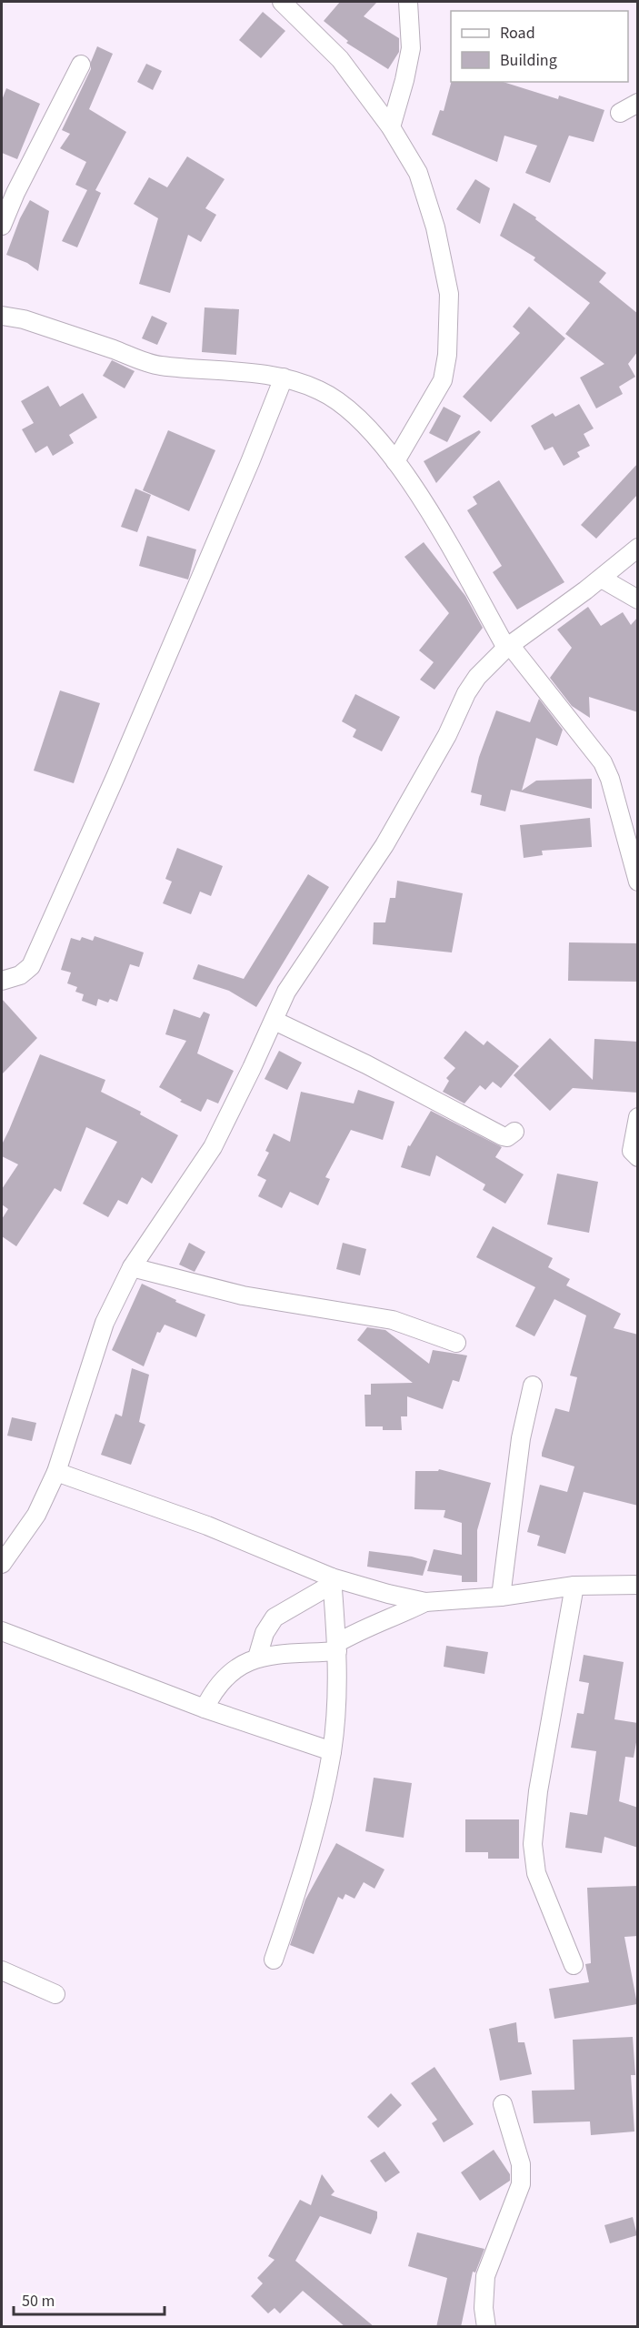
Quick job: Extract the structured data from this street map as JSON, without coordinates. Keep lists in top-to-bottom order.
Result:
{
  "legend": ["Road", "Building"],
  "scale_bar": "50 m"
}
